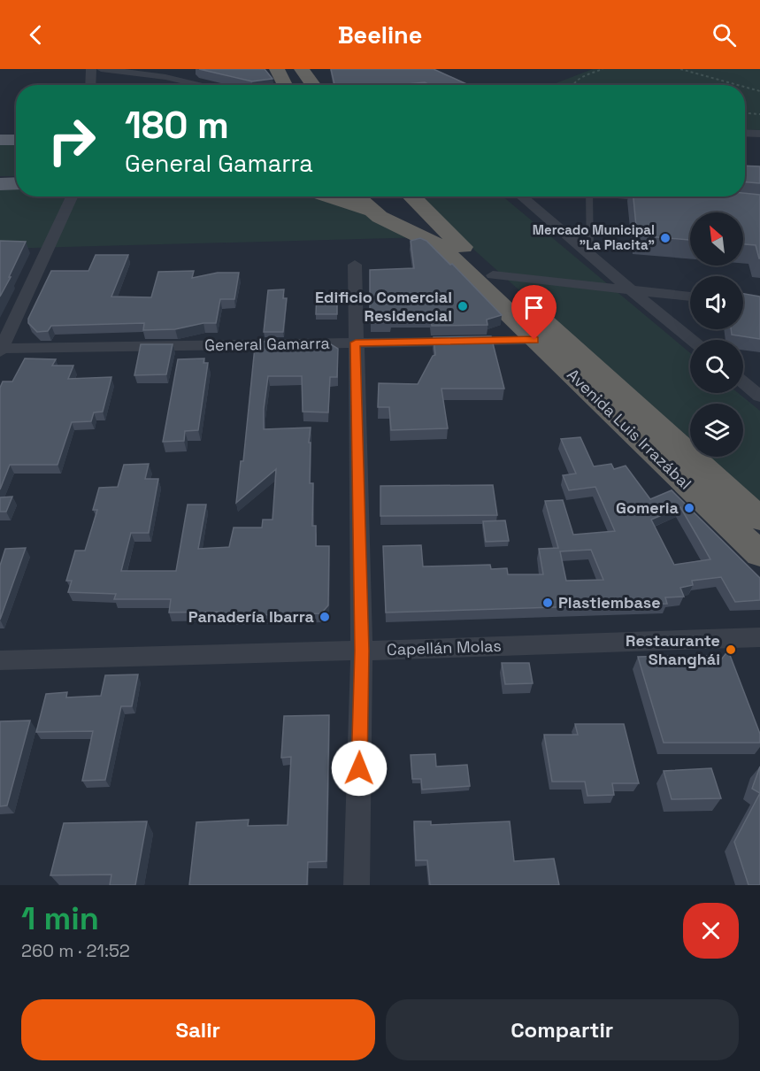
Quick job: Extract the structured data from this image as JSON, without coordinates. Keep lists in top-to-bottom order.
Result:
{
  "streets": {
    "highway": ["Avenida Luis Irrazábal"],
    "street": ["General Gamarra", "Capellán Molas"]
  },
  "crossings": [
    ["General Gamarra", "Avenida Luis Irrazábal"]
  ],
  "places": [
    "Mercado Municipal \"La Placita\"",
    "Edificio Comercial Residencial",
    "Gomeria",
    "Plastiembase",
    "Panadería Ibarra",
    "Restaurante Shanghái"
  ],
  "north": "top left",
  "page": {
    "header": "Beeline",
    "turn": ["180 m", "General Gamarra"],
    "heading": ["1 min", "260 m · 21:52"],
    "buttons": ["Salir", "Compartir"]
  }
}
